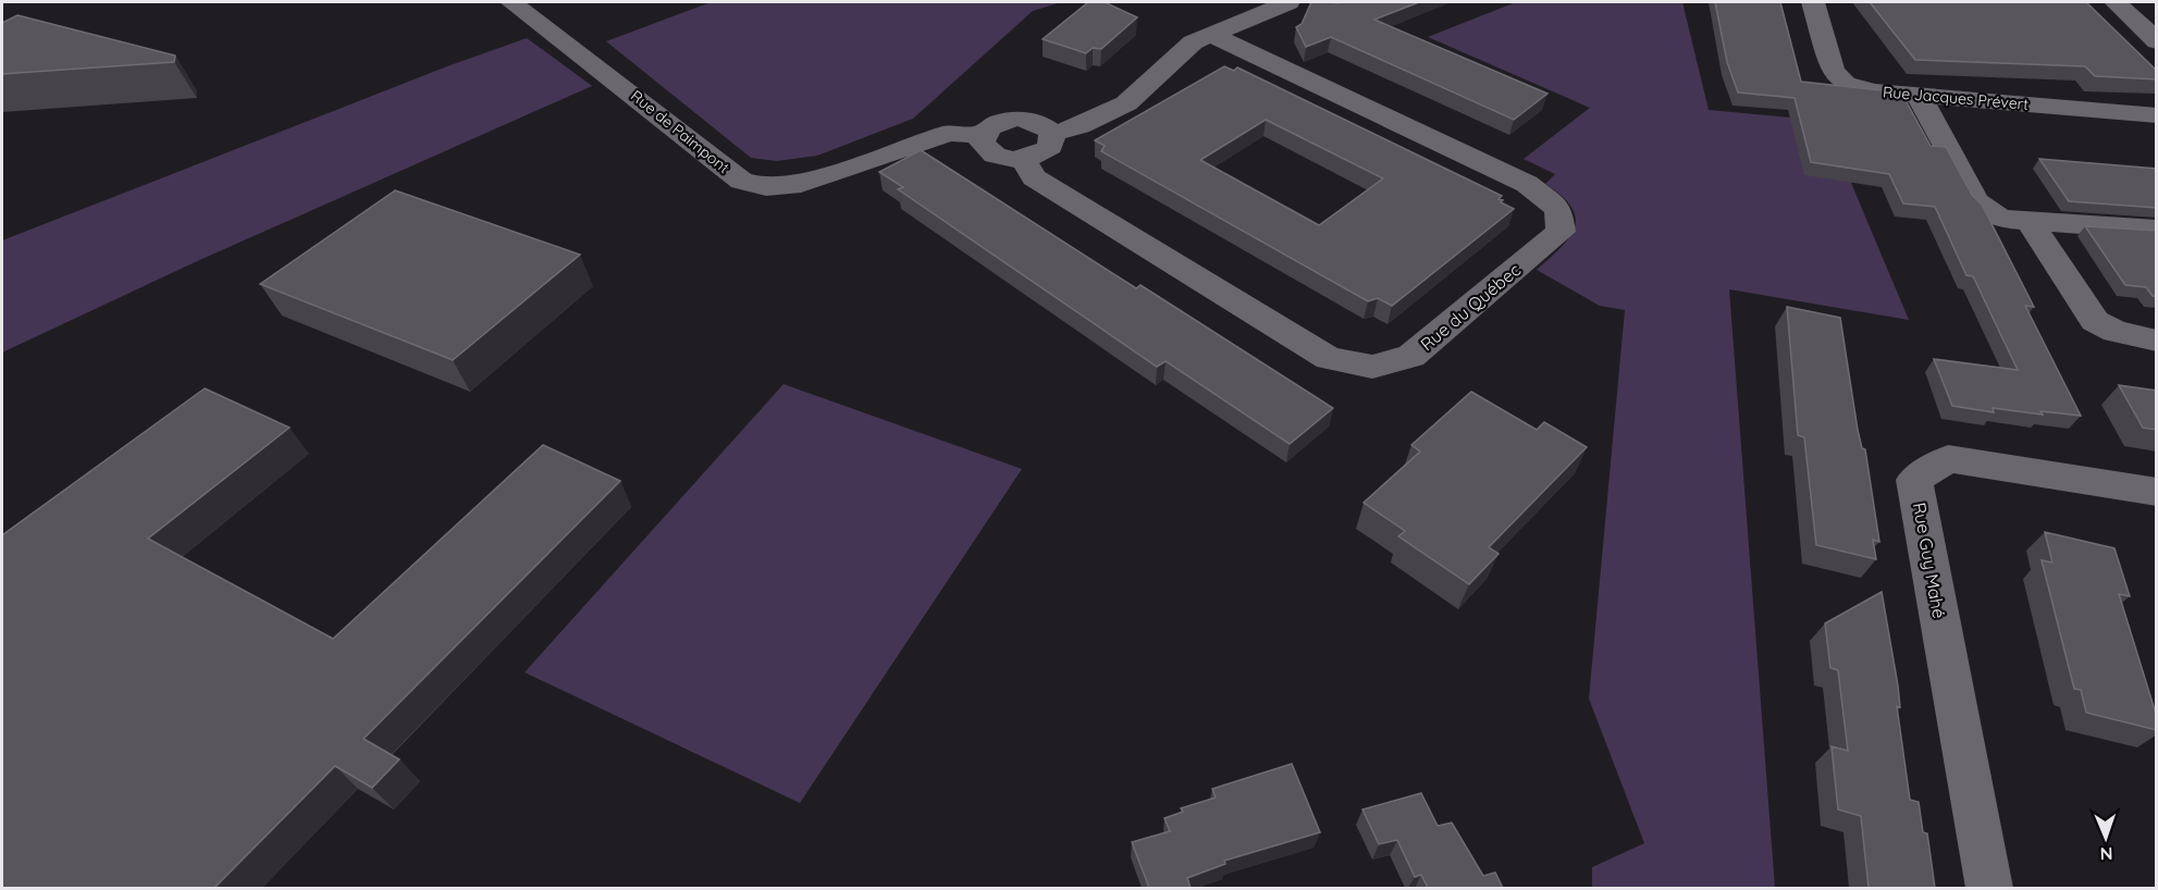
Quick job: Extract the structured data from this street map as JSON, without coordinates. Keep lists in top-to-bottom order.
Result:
{
  "streets": {
    "street": [
      "Rue Jacques Prévert",
      "Rue de Paimpont",
      "Rue du Québec",
      "Rue Guy Mahé"
    ]
  },
  "north": "bottom"
}
